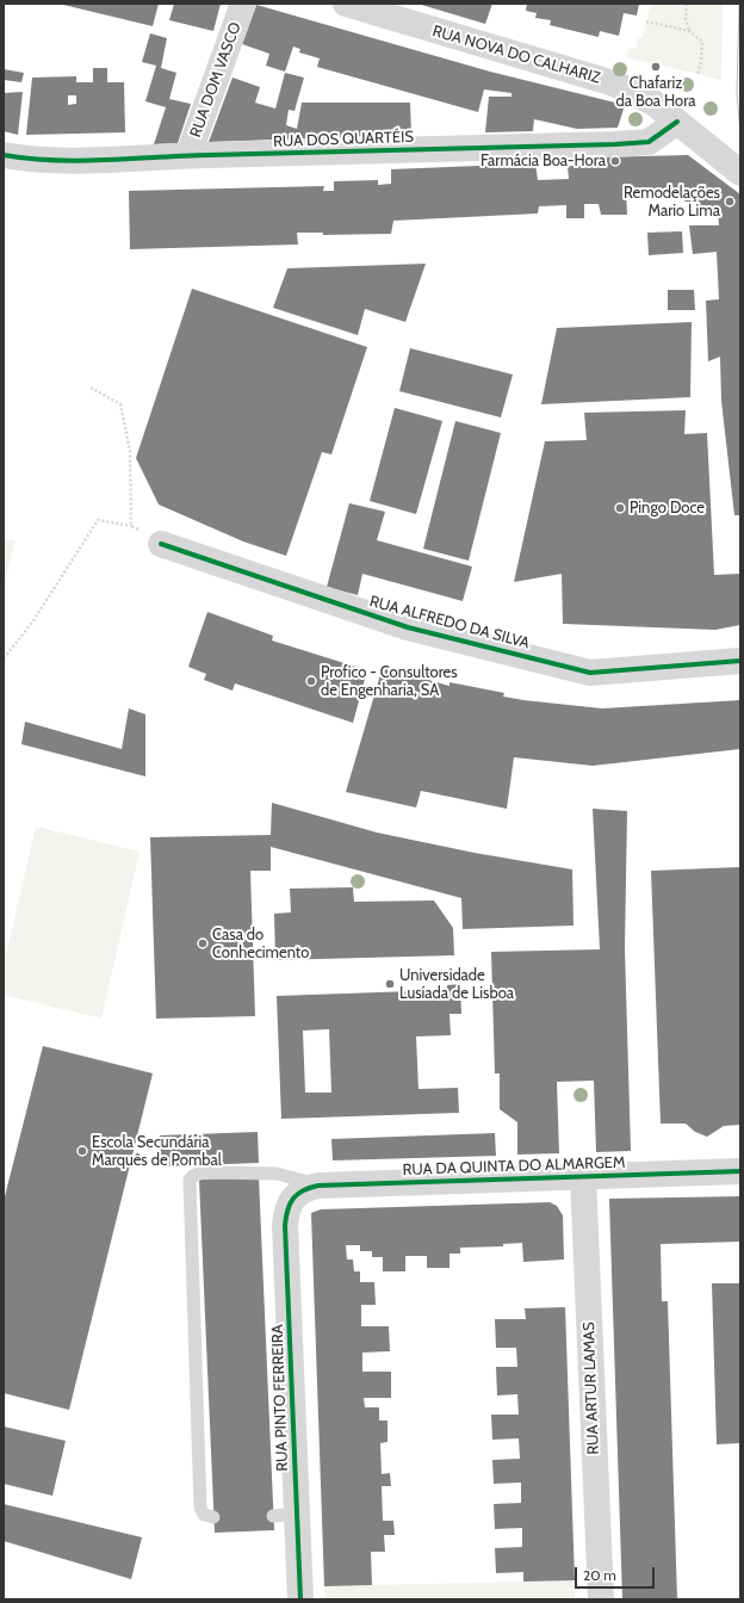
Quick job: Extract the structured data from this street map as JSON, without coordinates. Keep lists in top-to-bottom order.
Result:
{
  "streets": {
    "street": [
      "RUA NOVA DO CALHARIZ",
      "RUA DOM VASCO",
      "RUA DOS QUARTÉIS",
      "RUA ALFREDO DA SILVA",
      "RUA DA QUINTA DO ALMARGEM",
      "RUA ARTUR LAMAS",
      "RUA PINTO FERREIRA"
    ]
  },
  "crossings": [
    ["RUA NOVA DO CALHARIZ", "RUA DOS QUARTÉIS"],
    ["RUA DOM VASCO", "RUA DOS QUARTÉIS"],
    ["RUA DA QUINTA DO ALMARGEM", "RUA ARTUR LAMAS"],
    ["RUA DA QUINTA DO ALMARGEM", "RUA PINTO FERREIRA"]
  ],
  "places": [
    "Chafariz da Boa Hora",
    "Farmácia Boa-Hora",
    "Remodelações Mario Lima",
    "Pingo Doce",
    "Profico - Consultores de Engenharia, SA",
    "Casa do Conhecimento",
    "Universidade Lusíada de Lisboa",
    "Escola Secundária Marquês de Pombal"
  ],
  "scale_bar": "20 m"
}
